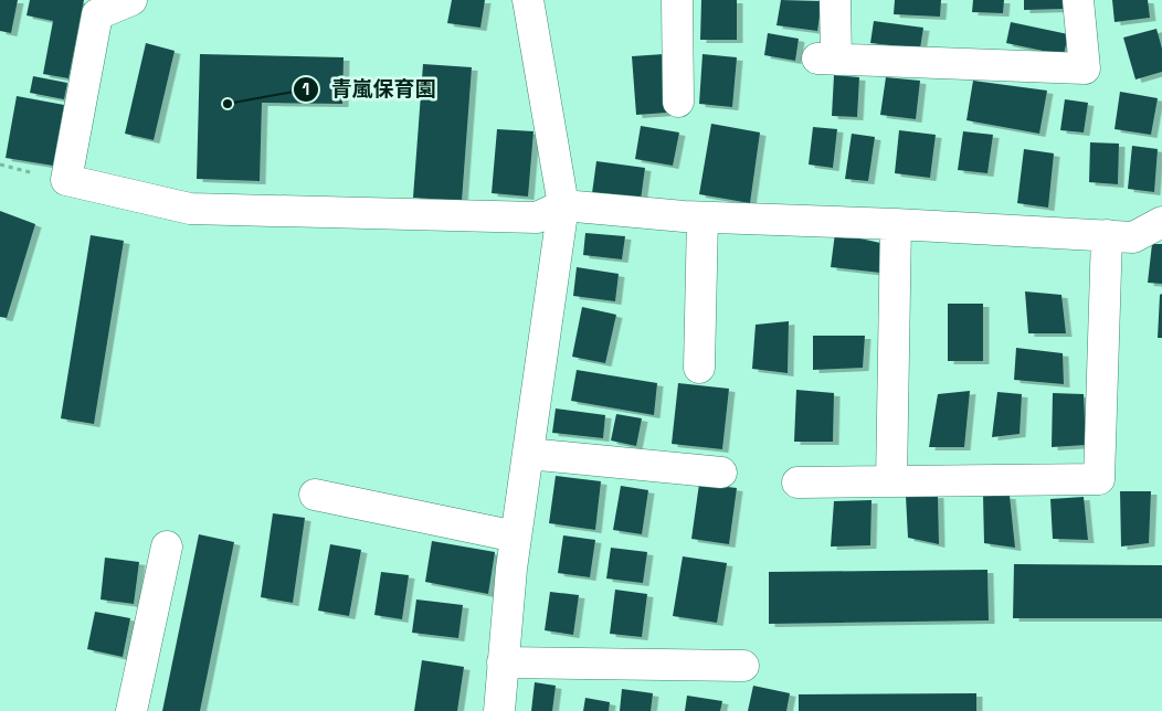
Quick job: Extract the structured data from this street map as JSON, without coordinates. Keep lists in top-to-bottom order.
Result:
{
  "places": ["青嵐保育園"]
}
